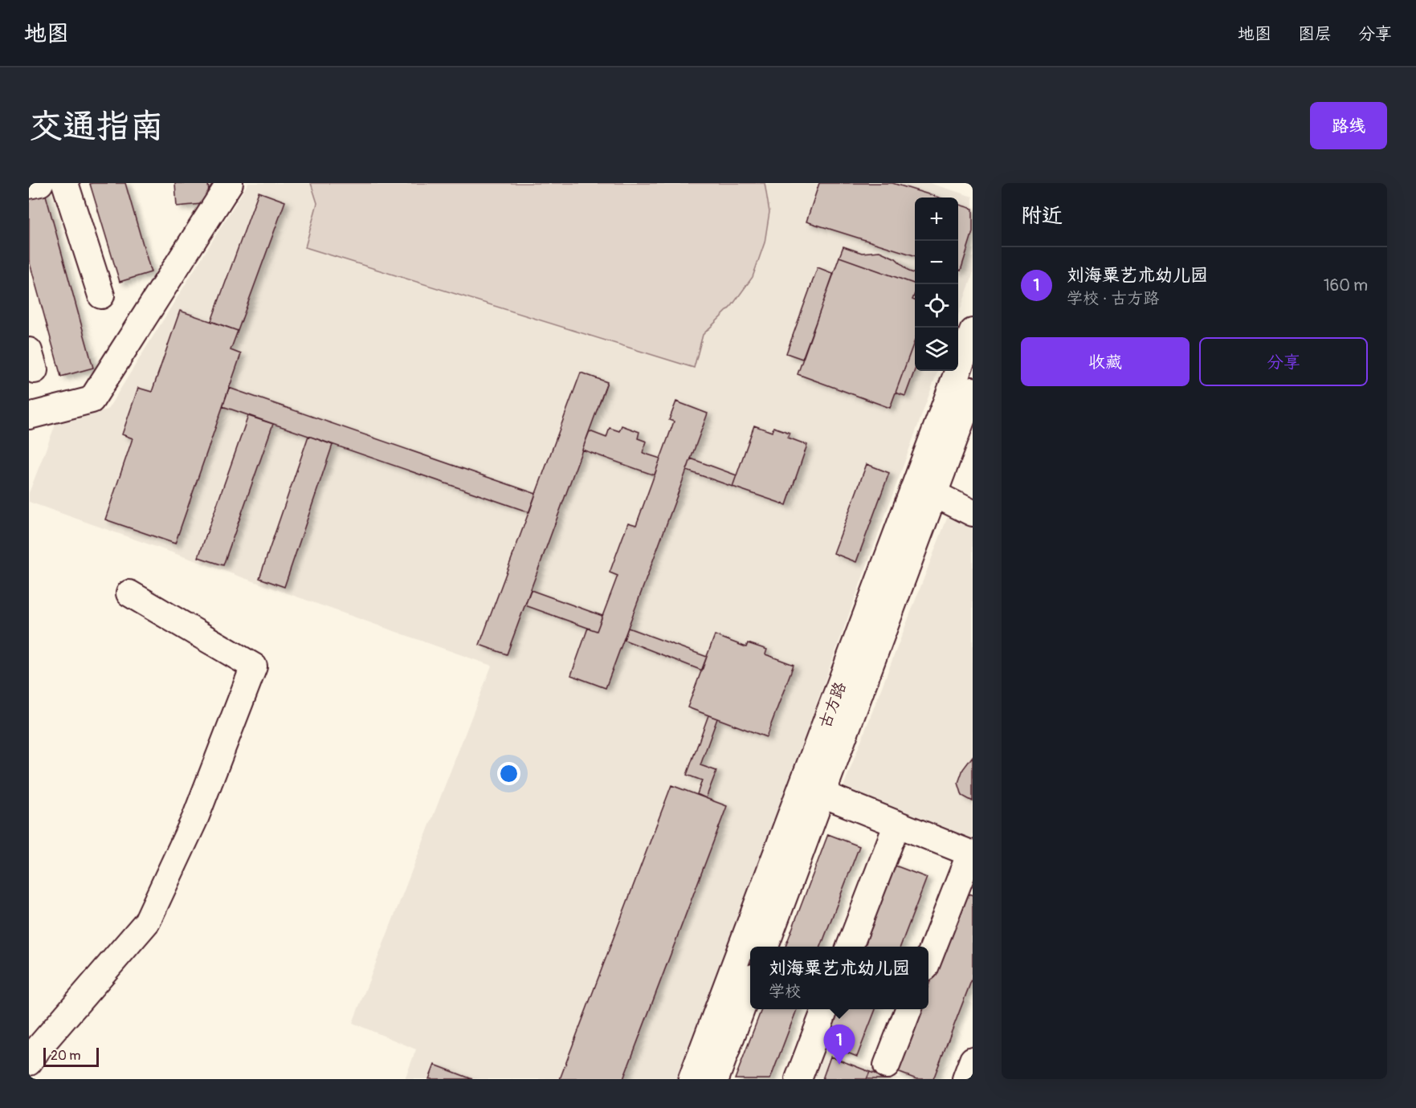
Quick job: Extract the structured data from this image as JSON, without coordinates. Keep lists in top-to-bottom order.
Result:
{
  "streets": {
    "street": ["古方路"]
  },
  "scale_bar": "20 m",
  "page": {
    "header": "地图",
    "nav": ["地图", "图层", "分享"],
    "buttons": [
      "路线",
      ["收藏", "分享"]
    ],
    "title": "交通指南",
    "heading": "附近",
    "map_buttons": ["+", "−"],
    "list": [
      {
        "mark": "1",
        "name": "刘海粟艺术幼儿园",
        "note": "学校 · 古方路",
        "value": "160 m"
      }
    ],
    "popup": ["刘海粟艺术幼儿园", "学校"],
    "pins": "1",
    "scale": "20 m"
  }
}
